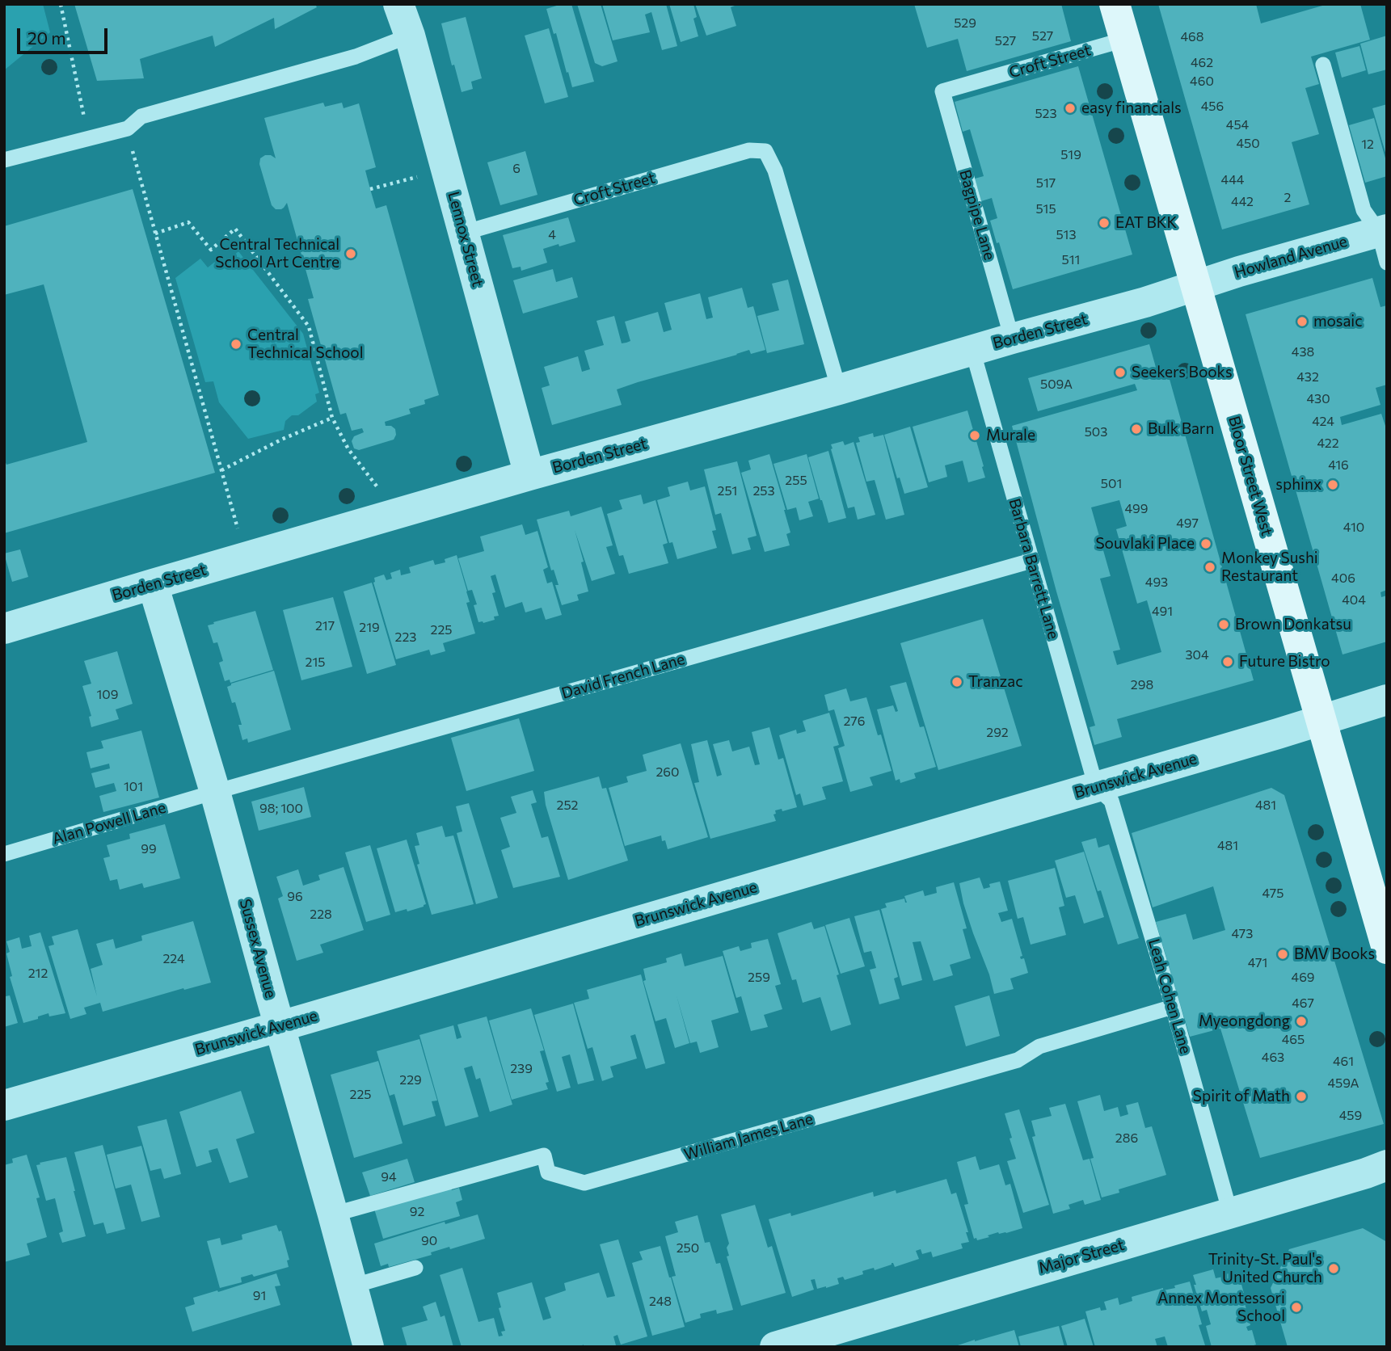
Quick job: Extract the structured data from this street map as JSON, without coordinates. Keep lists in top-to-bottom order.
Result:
{
  "streets": {
    "main road": ["Bloor Street West"],
    "street": [
      "Lennox Street",
      "Howland Avenue",
      "Borden Street",
      "Brunswick Avenue",
      "Sussex Avenue",
      "Major Street"
    ],
    "lane": [
      "Croft Street",
      "Bagpipe Lane",
      "Barbara Barrett Lane",
      "David French Lane",
      "Alan Powell Lane",
      "Leah Cohen Lane",
      "William James Lane"
    ]
  },
  "crossings": [
    ["Croft Street", "Bagpipe Lane"],
    ["Croft Street", "Lennox Street"],
    ["Croft Street", "Borden Street"],
    ["Croft Street", "Bloor Street West"],
    ["Bagpipe Lane", "Borden Street"],
    ["Lennox Street", "Borden Street"],
    ["Howland Avenue", "Borden Street"],
    ["Howland Avenue", "Bloor Street West"],
    ["Borden Street", "Bloor Street West"],
    ["Borden Street", "Barbara Barrett Lane"],
    ["Borden Street", "Sussex Avenue"],
    ["Bloor Street West", "Brunswick Avenue"],
    ["Barbara Barrett Lane", "David French Lane"],
    ["Barbara Barrett Lane", "Brunswick Avenue"],
    ["Barbara Barrett Lane", "Leah Cohen Lane"],
    ["David French Lane", "Alan Powell Lane"],
    ["David French Lane", "Sussex Avenue"],
    ["Brunswick Avenue", "Sussex Avenue"],
    ["Brunswick Avenue", "Leah Cohen Lane"],
    ["Alan Powell Lane", "Sussex Avenue"],
    ["Sussex Avenue", "William James Lane"],
    ["Leah Cohen Lane", "William James Lane"],
    ["Leah Cohen Lane", "Major Street"]
  ],
  "places": [
    "easy financials",
    "EAT BKK",
    "Central Technical School Art Centre",
    "mosaic",
    "Central Technical School",
    "Seekers Books",
    "Bulk Barn",
    "Murale",
    "sphinx",
    "Souvlaki Place",
    "Monkey Sushi Restaurant",
    "Brown Donkatsu",
    "Future Bistro",
    "Tranzac",
    "BMV Books",
    "Myeongdong",
    "Spirit of Math",
    "Trinity-St. Paul's United Church",
    "Annex Montessori School"
  ],
  "house_numbers": [
    "529",
    "527",
    "468",
    "527",
    "462",
    "460",
    "456",
    "523",
    "454",
    "450",
    "12",
    "519",
    "6",
    "444",
    "517",
    "2",
    "442",
    "515",
    "4",
    "513",
    "511",
    "438",
    "432",
    "509A",
    "430",
    "424",
    "503",
    "422",
    "416",
    "255",
    "501",
    "251",
    "253",
    "499",
    "497",
    "410",
    "406",
    "493",
    "404",
    "491",
    "217",
    "219",
    "225",
    "223",
    "304",
    "215",
    "298",
    "109",
    "276",
    "292",
    "260",
    "101",
    "252",
    "481",
    "98; 100",
    "481",
    "99",
    "475",
    "96",
    "228",
    "473",
    "224",
    "471",
    "212",
    "259",
    "469",
    "467",
    "465",
    "463",
    "461",
    "239",
    "229",
    "459A",
    "225",
    "459",
    "286",
    "94",
    "92",
    "90",
    "250",
    "91",
    "248"
  ],
  "scale_bar": "20 m"
}
